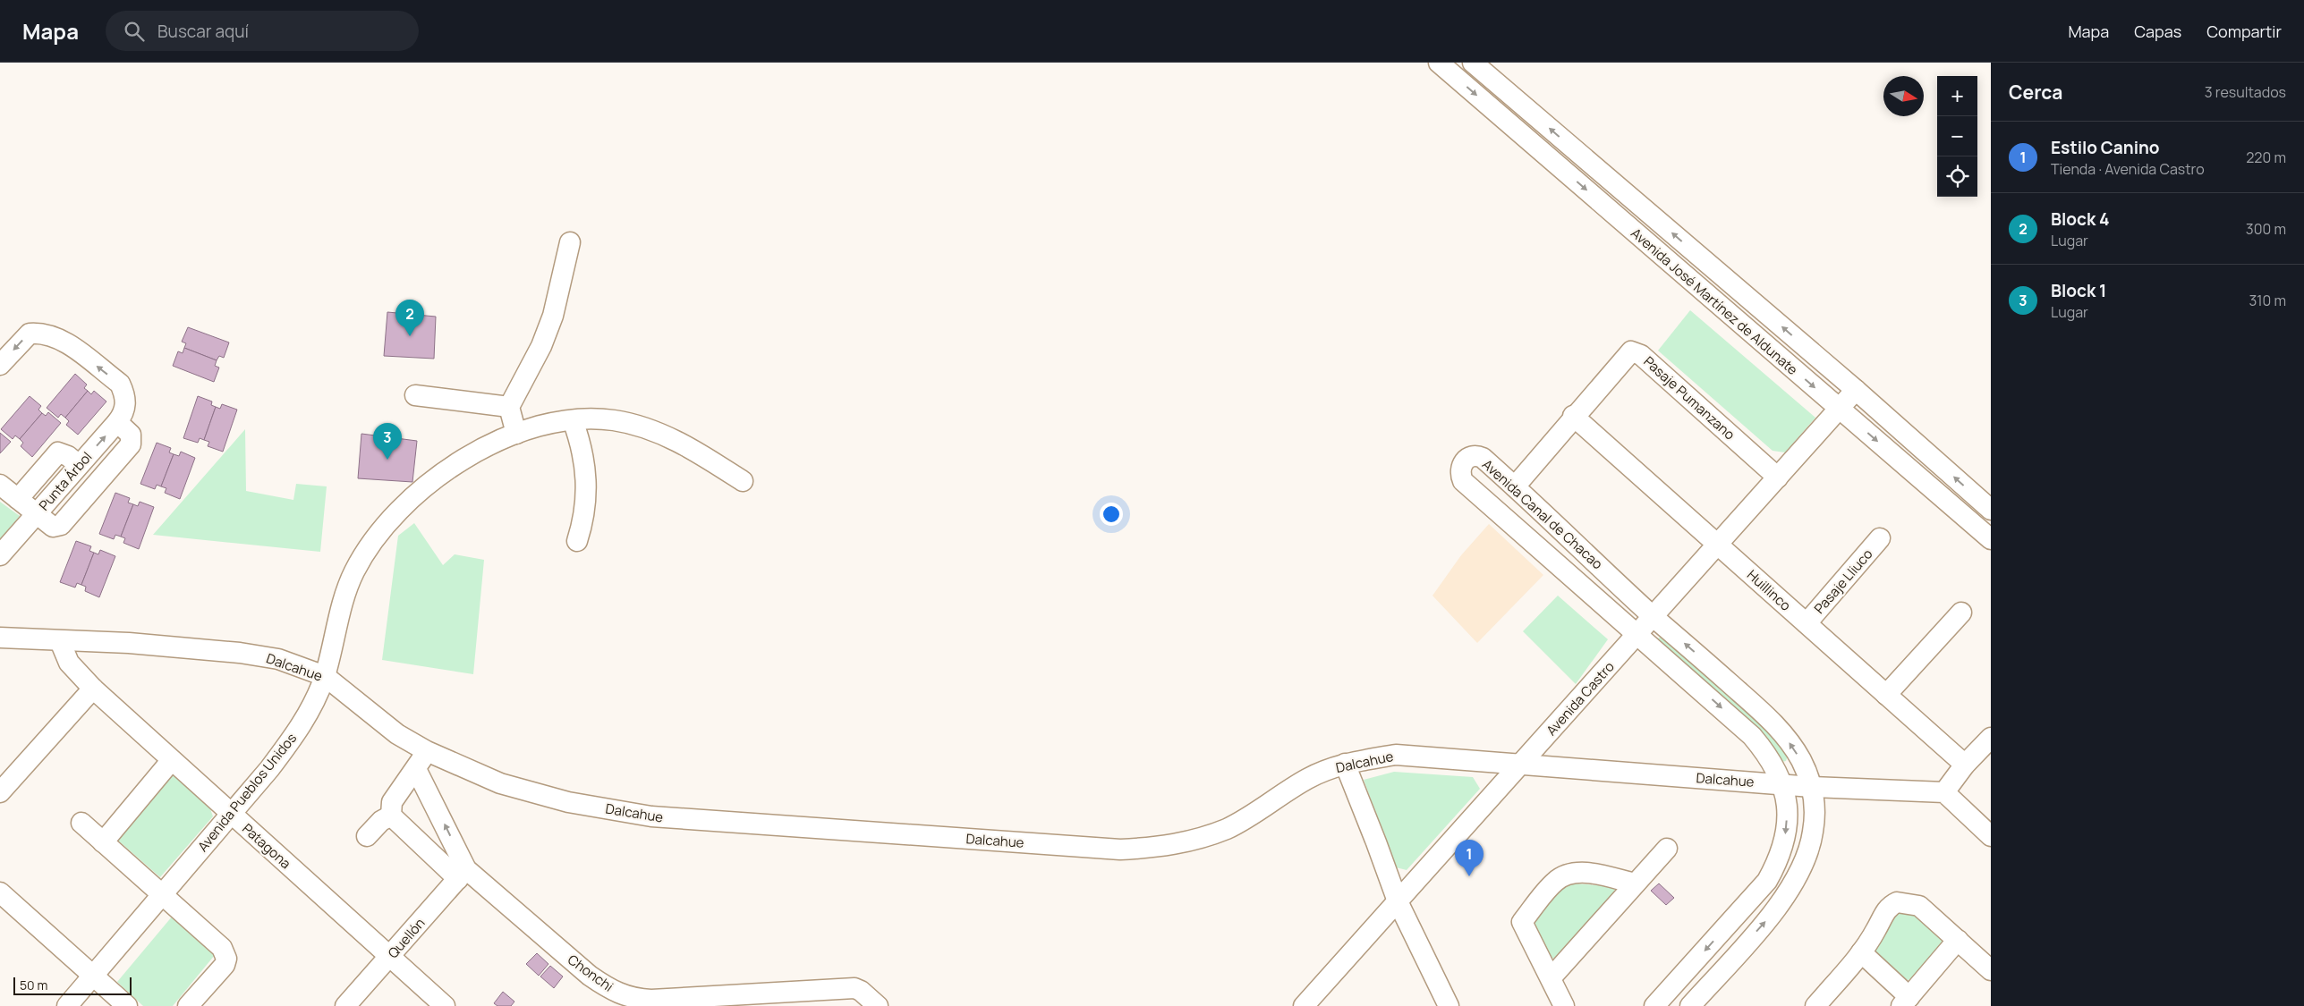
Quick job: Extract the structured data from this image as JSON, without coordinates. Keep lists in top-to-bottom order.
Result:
{
  "streets": {
    "street": [
      "Avenida José Martínez de Aldunate",
      "Pasaje Pumanzano",
      "Punta Árbol",
      "Avenida Canal de Chacao",
      "Pasaje Lliuco",
      "Huillinco",
      "Dalcahue",
      "Avenida Castro",
      "Avenida Pueblos Unidos",
      "Patagona",
      "Quellón",
      "Chonchi"
    ]
  },
  "crossings": [
    ["Avenida José Martínez de Aldunate", "Avenida Castro"],
    ["Pasaje Pumanzano", "Avenida Canal de Chacao"],
    ["Pasaje Pumanzano", "Huillinco"],
    ["Pasaje Pumanzano", "Avenida Castro"],
    ["Avenida Canal de Chacao", "Dalcahue"],
    ["Avenida Canal de Chacao", "Avenida Castro"],
    ["Pasaje Lliuco", "Huillinco"],
    ["Huillinco", "Avenida Castro"],
    ["Dalcahue", "Avenida Castro"],
    ["Dalcahue", "Avenida Pueblos Unidos"],
    ["Dalcahue", "Patagona"],
    ["Avenida Pueblos Unidos", "Patagona"],
    ["Patagona", "Quellón"],
    ["Quellón", "Chonchi"]
  ],
  "scale_bar": "50 m",
  "north": "right",
  "page": {
    "header": "Mapa",
    "search": "Buscar aquí",
    "nav": ["Mapa", "Capas", "Compartir"],
    "heading": ["Cerca", "3 resultados"],
    "map_buttons": ["+", "−"],
    "list": [
      {
        "mark": "1",
        "name": "Estilo Canino",
        "note": "Tienda · Avenida Castro",
        "value": "220 m"
      },
      {
        "mark": "2",
        "name": "Block 4",
        "note": "Lugar",
        "value": "300 m"
      },
      {
        "mark": "3",
        "name": "Block 1",
        "note": "Lugar",
        "value": "310 m"
      }
    ],
    "pins": ["2", "3", "1"],
    "scale": "50 m"
  }
}
